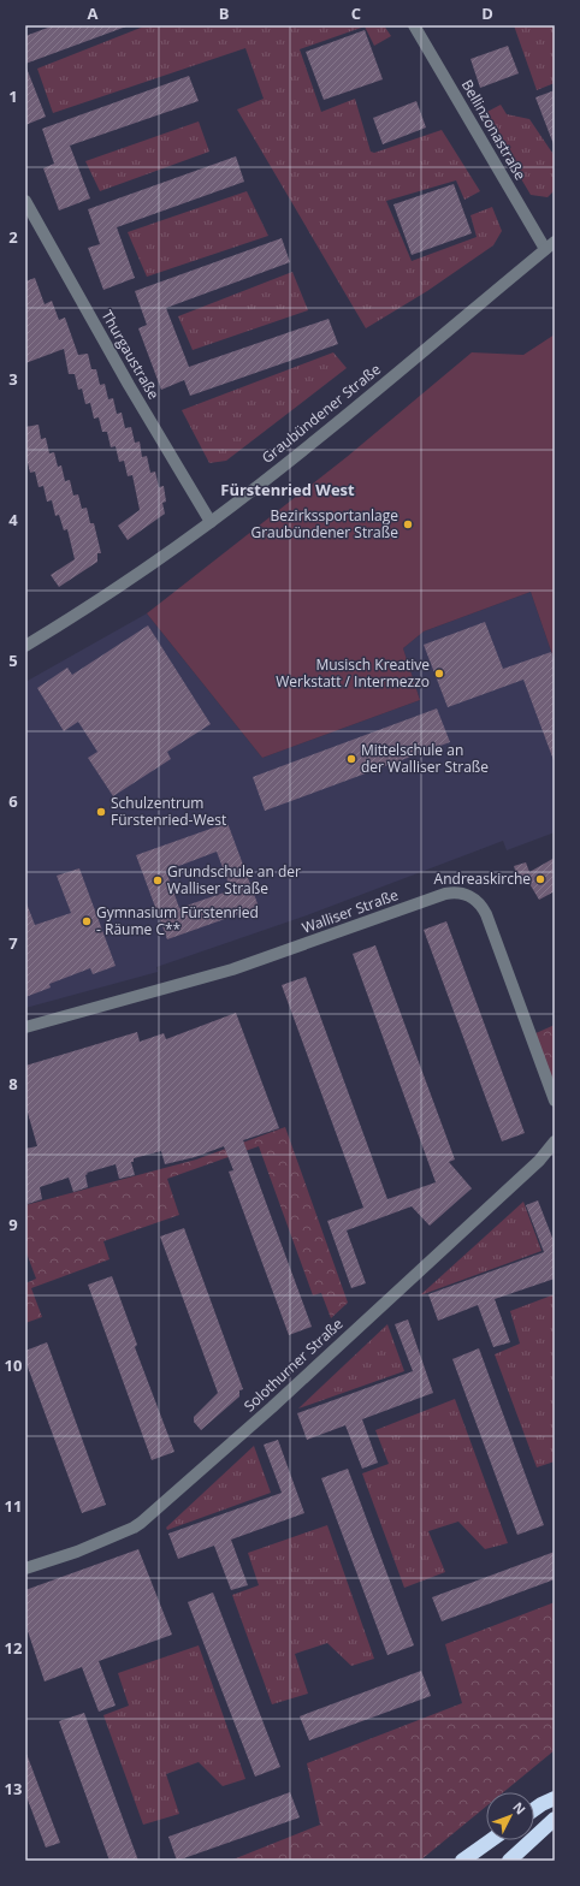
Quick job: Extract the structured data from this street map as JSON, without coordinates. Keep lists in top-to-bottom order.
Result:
{
  "streets": {
    "street": [
      "Bellinzonastraße",
      "Thurgaustraße",
      "Graubündener Straße",
      "Walliser Straße",
      "Solothurner Straße"
    ]
  },
  "crossings": [
    ["Bellinzonastraße", "Graubündener Straße"],
    ["Thurgaustraße", "Graubündener Straße"]
  ],
  "districts": ["Fürstenried West"],
  "places": [
    "Bezirkssportanlage Graubündener Straße",
    "Musisch Kreative Werkstatt / Intermezzo",
    "Mittelschule an der Walliser Straße",
    "Schulzentrum Fürstenried-West",
    "Andreaskirche",
    "Grundschule an der Walliser Straße",
    "Gymnasium Fürstenried - Räume C**"
  ],
  "north": "top right",
  "grid": {
    "columns": [
      "A",
      "B",
      "C",
      "D"
    ],
    "rows": [
      "1",
      "2",
      "3",
      "4",
      "5",
      "6",
      "7",
      "8",
      "9",
      "10",
      "11",
      "12",
      "13"
    ]
  }
}
